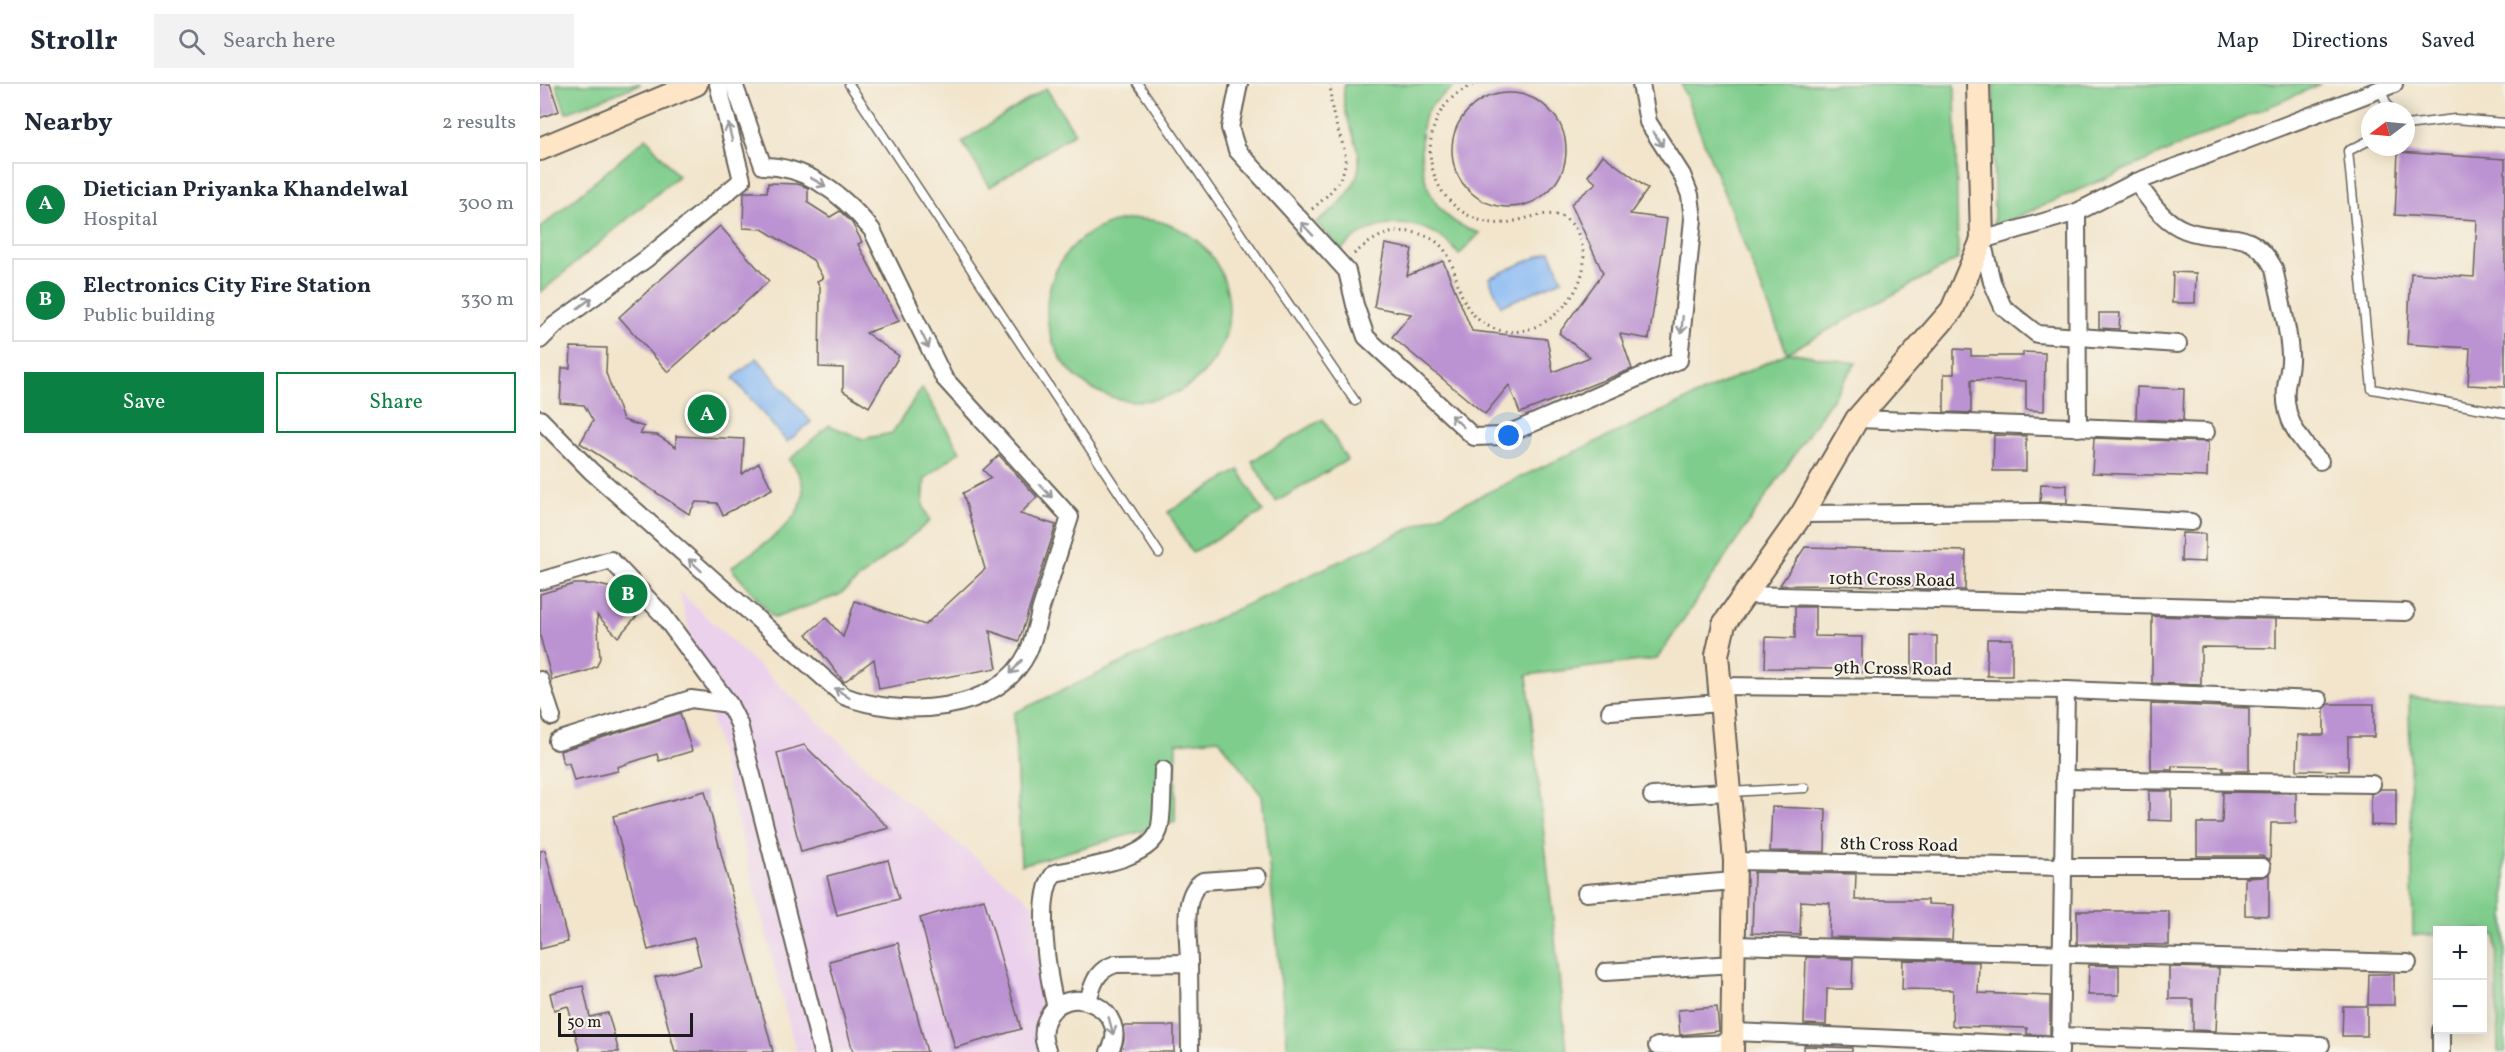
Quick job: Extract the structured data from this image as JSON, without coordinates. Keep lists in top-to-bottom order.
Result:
{
  "streets": {
    "street": ["10th Cross Road", "9th Cross Road", "8th Cross Road"]
  },
  "scale_bar": "50 m",
  "north": "left",
  "page": {
    "header": "Strollr",
    "search": "Search here",
    "nav": ["Map", "Directions", "Saved"],
    "heading": ["Nearby", "2 results"],
    "list": [
      {
        "mark": "A",
        "name": "Dietician Priyanka Khandelwal",
        "note": "Hospital",
        "value": "300 m"
      },
      {
        "mark": "B",
        "name": "Electronics City Fire Station",
        "note": "Public building",
        "value": "330 m"
      }
    ],
    "buttons": ["Save", "Share"],
    "pins": ["A", "B"],
    "map_buttons": ["+", "−"],
    "scale": "50 m"
  }
}
